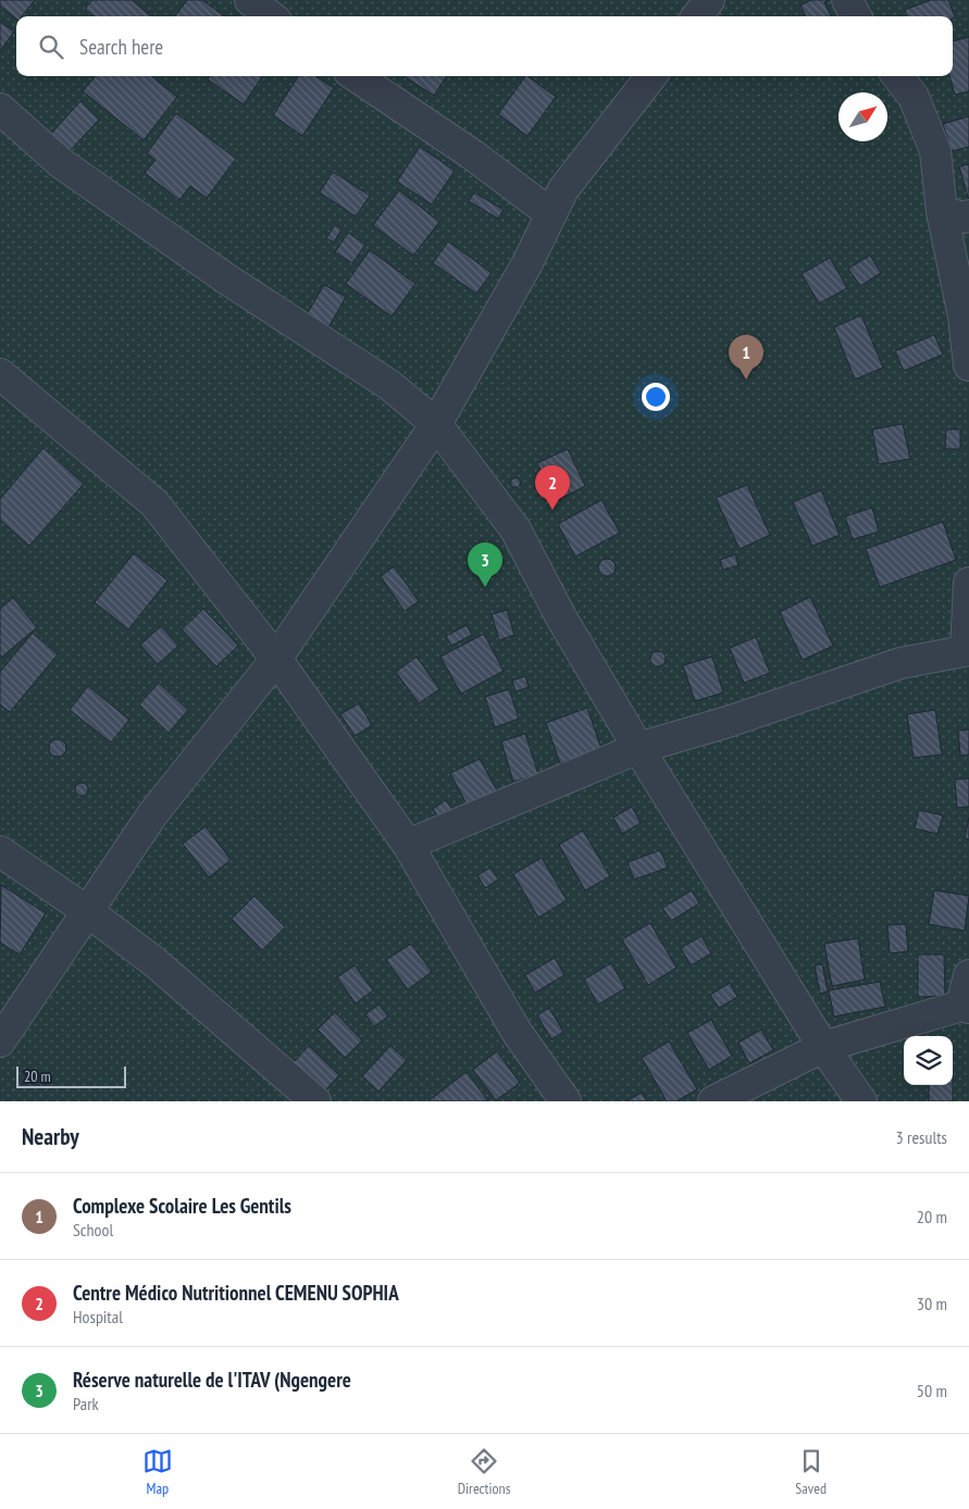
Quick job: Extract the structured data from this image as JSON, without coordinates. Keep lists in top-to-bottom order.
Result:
{
  "scale_bar": "20 m",
  "north": "top right",
  "page": {
    "search": "Search here",
    "pins": ["1", "2", "3"],
    "scale": "20 m",
    "heading": ["Nearby", "3 results"],
    "list": [
      {
        "mark": "1",
        "name": "Complexe Scolaire Les Gentils",
        "note": "School",
        "value": "20 m"
      },
      {
        "mark": "2",
        "name": "Centre Médico Nutritionnel CEMENU SOPHIA",
        "note": "Hospital",
        "value": "30 m"
      },
      {
        "mark": "3",
        "name": "Réserve naturelle de l'ITAV (Ngengere",
        "note": "Park",
        "value": "50 m"
      }
    ],
    "nav": ["Map", "Directions", "Saved"]
  }
}
